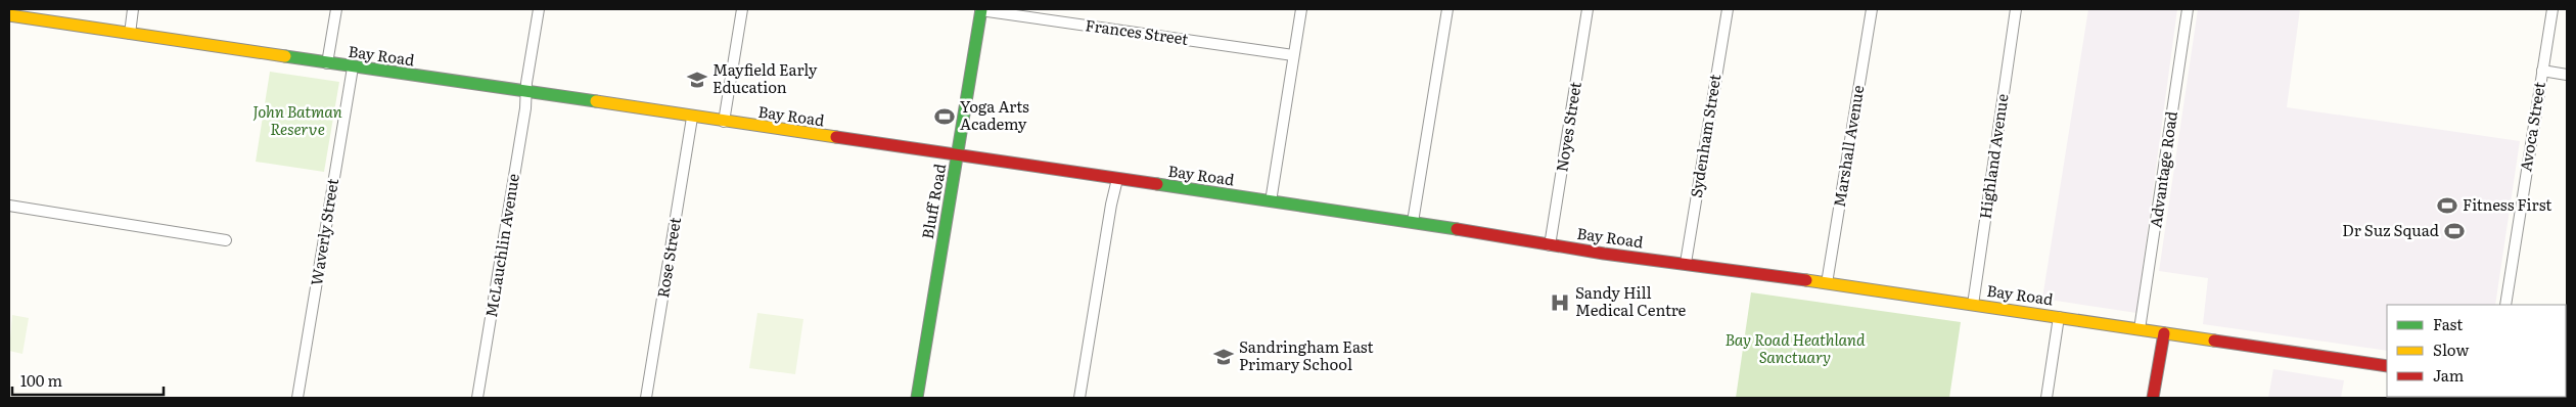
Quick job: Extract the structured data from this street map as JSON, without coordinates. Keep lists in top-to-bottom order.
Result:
{
  "streets": {
    "main road": ["Bay Road", "Bluff Road"],
    "street": [
      "Frances Street",
      "Noyes Street",
      "Avoca Street",
      "Sydenham Street",
      "Marshall Avenue",
      "Highland Avenue",
      "Advantage Road",
      "Waverly Street",
      "McLauchlin Avenue",
      "Rose Street"
    ]
  },
  "crossings": [
    ["Frances Street", "Bluff Road"],
    ["Bay Road", "Noyes Street"],
    ["Bay Road", "Sydenham Street"],
    ["Bay Road", "Marshall Avenue"],
    ["Bay Road", "Highland Avenue"],
    ["Bay Road", "Advantage Road"],
    ["Bay Road", "Bluff Road"],
    ["Bay Road", "Waverly Street"],
    ["Bay Road", "McLauchlin Avenue"],
    ["Bay Road", "Rose Street"]
  ],
  "parks": ["John Batman Reserve", "Bay Road Heathland Sanctuary"],
  "places": {
    "school or university": ["Mayfield Early Education", "Sandringham East Primary School"],
    "sports": ["Yoga Arts Academy", "Fitness First", "Dr Suz Squad"],
    "hospital": ["Sandy Hill Medical Centre"]
  },
  "legend": ["Fast", "Slow", "Jam"],
  "scale_bar": "100 m"
}
